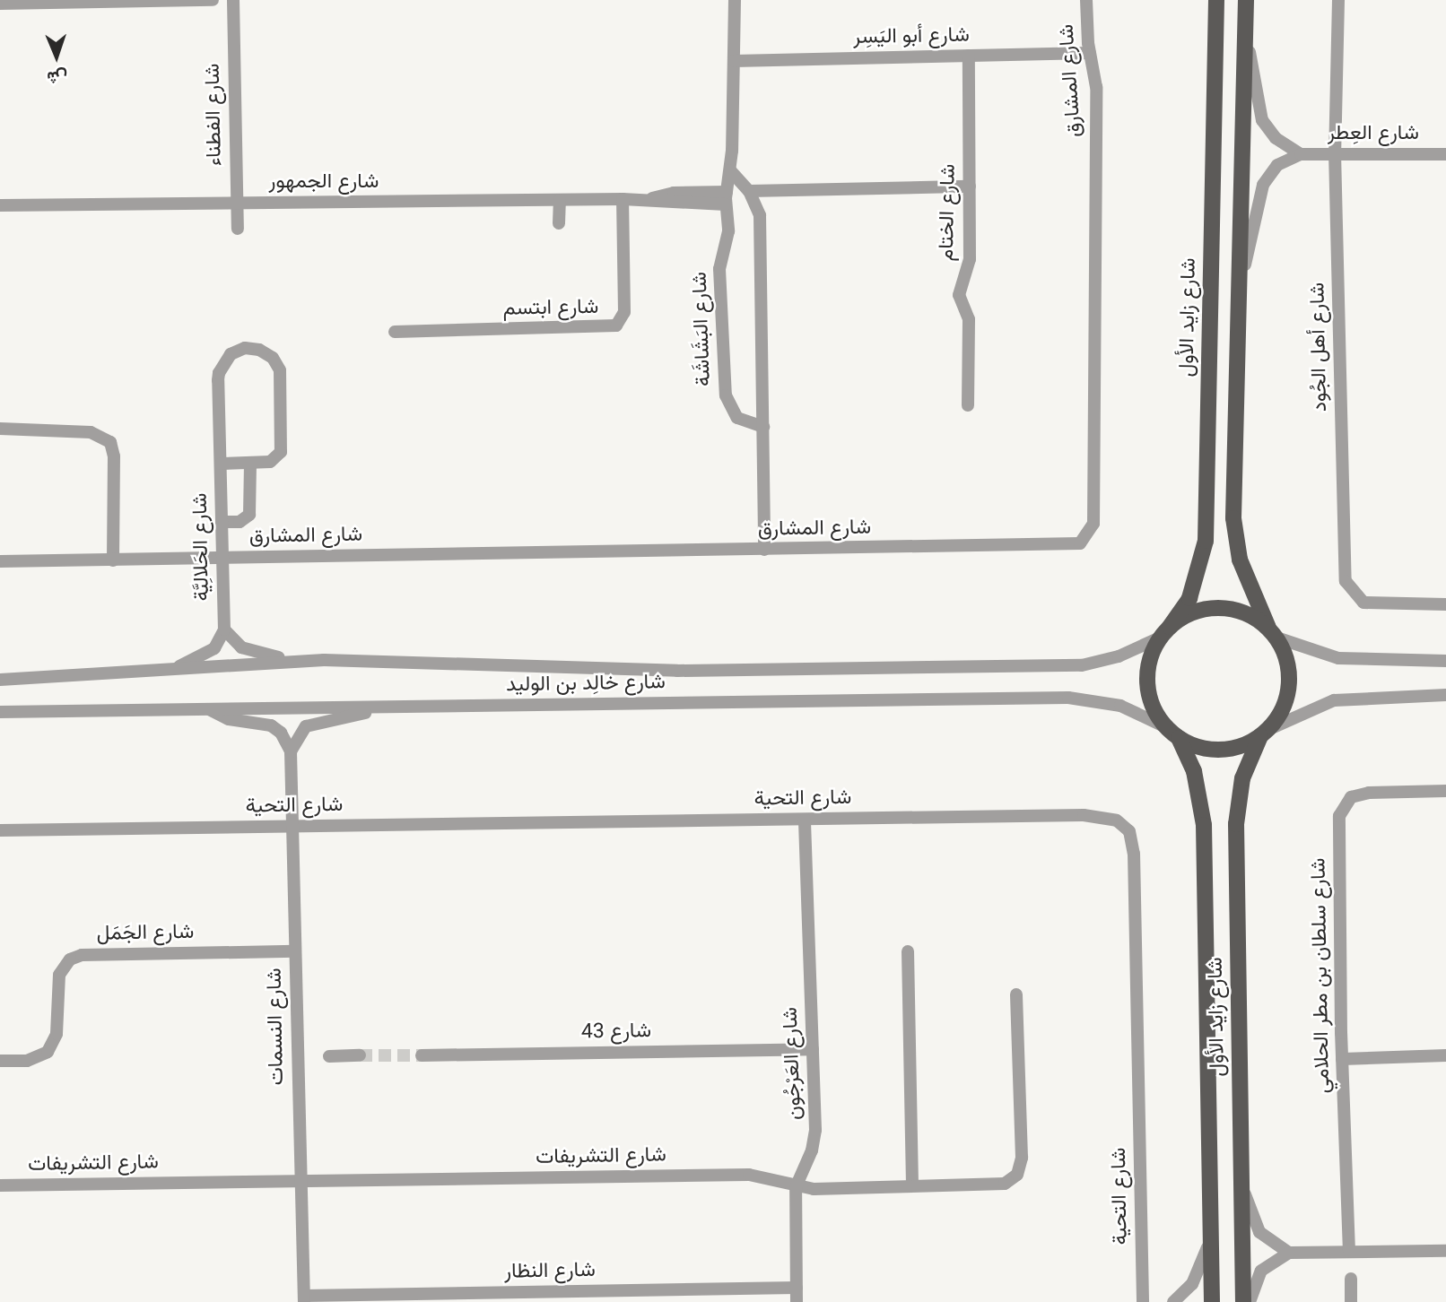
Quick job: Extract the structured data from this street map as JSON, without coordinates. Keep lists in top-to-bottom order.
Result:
{
  "streets": {
    "main road": ["شارع زايد الأول"],
    "street": [
      "شارع أبو اليَسِر",
      "شارع المشارق",
      "شارع الفطناء",
      "شارع العِطر",
      "شارع الجمهور",
      "شارع الختام",
      "شارع ابتسم",
      "شارع البَشَاشَة",
      "شارع أهل الجُود",
      "شارع الحَلالِيَّة",
      "شارع خالِد بن الوليد",
      "شارع التحية",
      "شارع الجَمَل",
      "شارع سلطان بن مطر الحلامي",
      "شارع النسمات",
      "شارع 43",
      "شارع العَرْجُون",
      "شارع التشريفات",
      "شارع النظار"
    ]
  },
  "crossings": [
    ["شارع أبو اليَسِر", "شارع المشارق"],
    ["شارع أبو اليَسِر", "شارع الختام"],
    ["شارع أبو اليَسِر", "شارع البَشَاشَة"],
    ["شارع المشارق", "شارع الحَلالِيَّة"],
    ["شارع الفطناء", "شارع الجمهور"],
    ["شارع العِطر", "شارع أهل الجُود"],
    ["شارع الجمهور", "شارع ابتسم"],
    ["شارع الجمهور", "شارع البَشَاشَة"],
    ["شارع زايد الأول", "شارع خالِد بن الوليد"],
    ["شارع الحَلالِيَّة", "شارع خالِد بن الوليد"],
    ["شارع التحية", "شارع النسمات"],
    ["شارع التحية", "شارع العَرْجُون"],
    ["شارع الجَمَل", "شارع النسمات"],
    ["شارع النسمات", "شارع التشريفات"],
    ["شارع النسمات", "شارع النظار"],
    ["شارع 43", "شارع العَرْجُون"],
    ["شارع العَرْجُون", "شارع التشريفات"],
    ["شارع العَرْجُون", "شارع النظار"]
  ],
  "north": "bottom"
}
